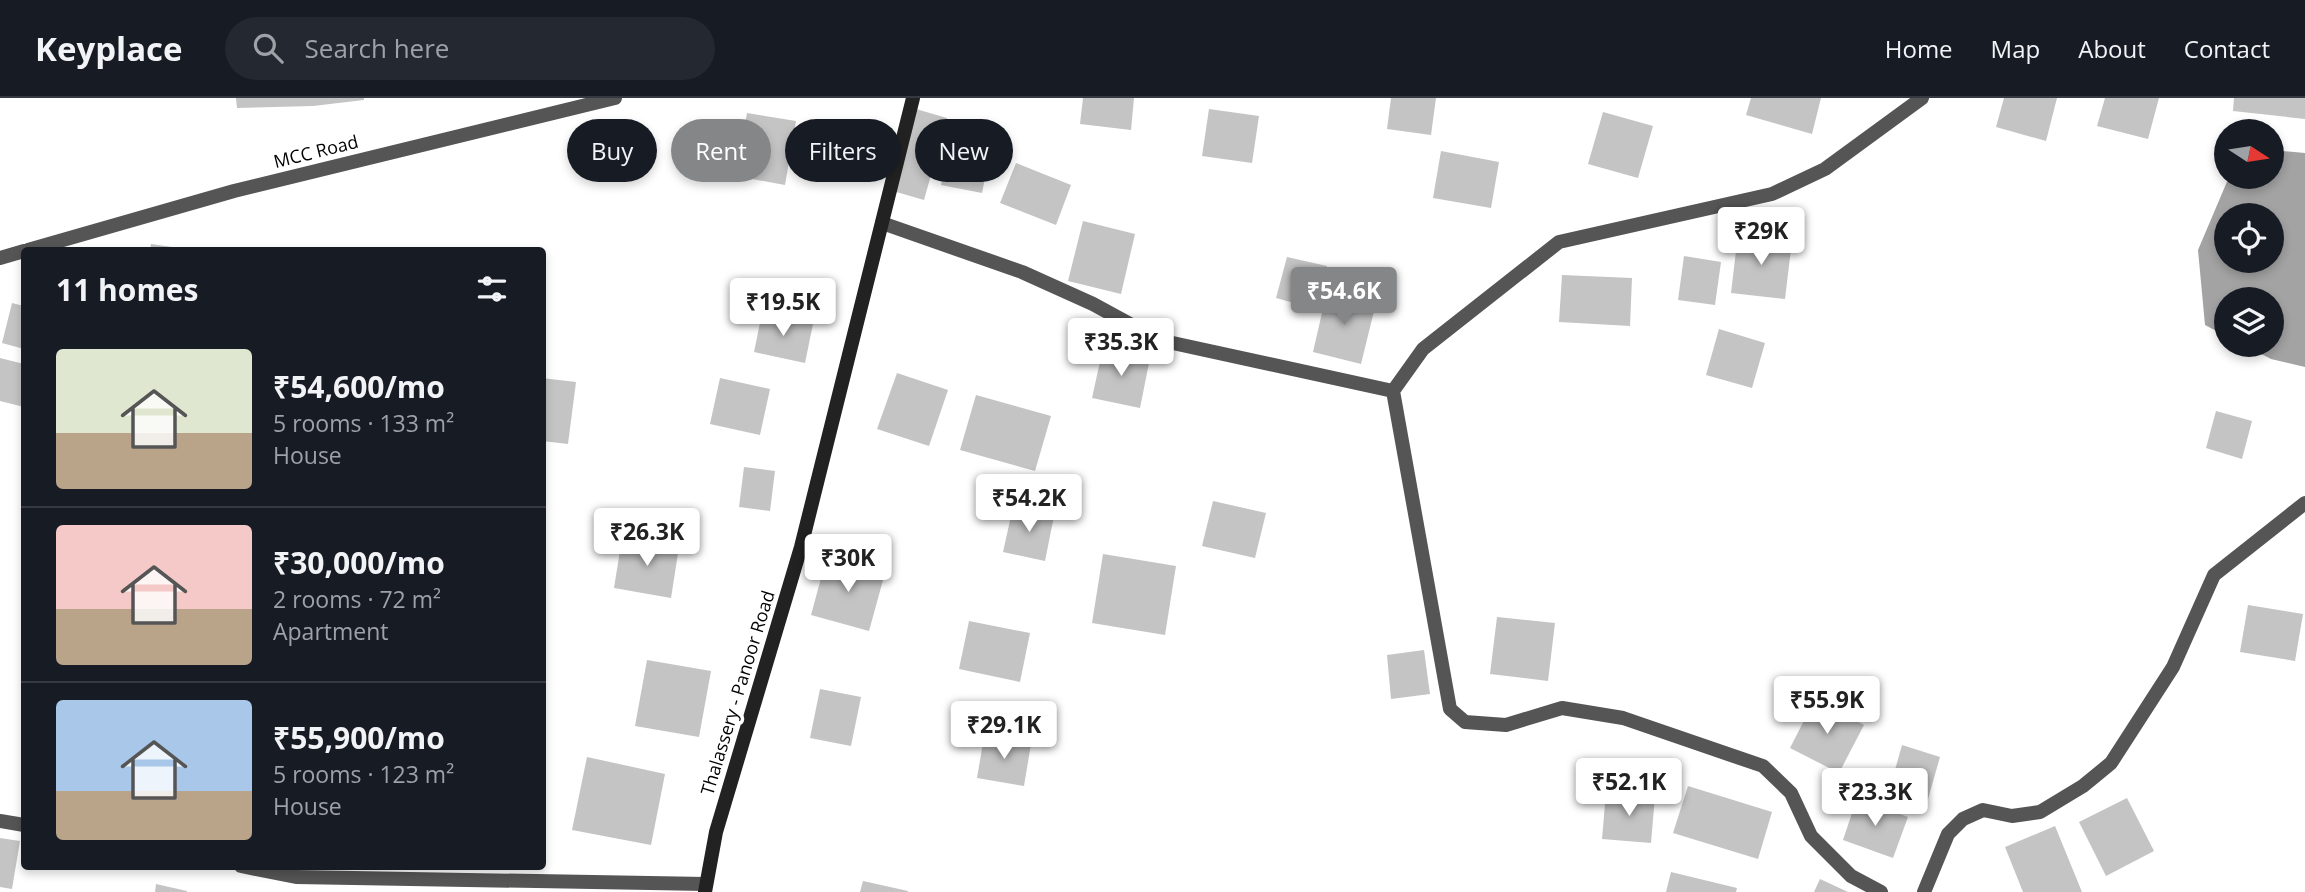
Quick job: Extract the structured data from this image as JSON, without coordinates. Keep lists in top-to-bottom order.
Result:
{
  "streets": {
    "main road": ["Thalassery - Panoor Road"],
    "street": ["MCC Road"]
  },
  "north": "right",
  "page": {
    "header": "Keyplace",
    "search": "Search here",
    "nav": [
      "Home",
      "Map",
      "About",
      "Contact"
    ],
    "chip": [
      "Buy",
      "Rent",
      "Filters",
      "New"
    ],
    "price": [
      "₹29K",
      "₹54.6K",
      "₹19.5K",
      "₹35.3K",
      "₹54.2K",
      "₹26.3K",
      "₹30K",
      "₹55.9K",
      "₹29.1K",
      "₹52.1K",
      "₹23.3K"
    ],
    "heading": "11 homes",
    "list": [
      {
        "name": "₹54,600/mo",
        "note": "5 rooms · 133 m² · House"
      },
      {
        "name": "₹30,000/mo",
        "note": "2 rooms · 72 m² · Apartment"
      },
      {
        "name": "₹55,900/mo",
        "note": "5 rooms · 123 m² · House"
      }
    ]
  }
}
